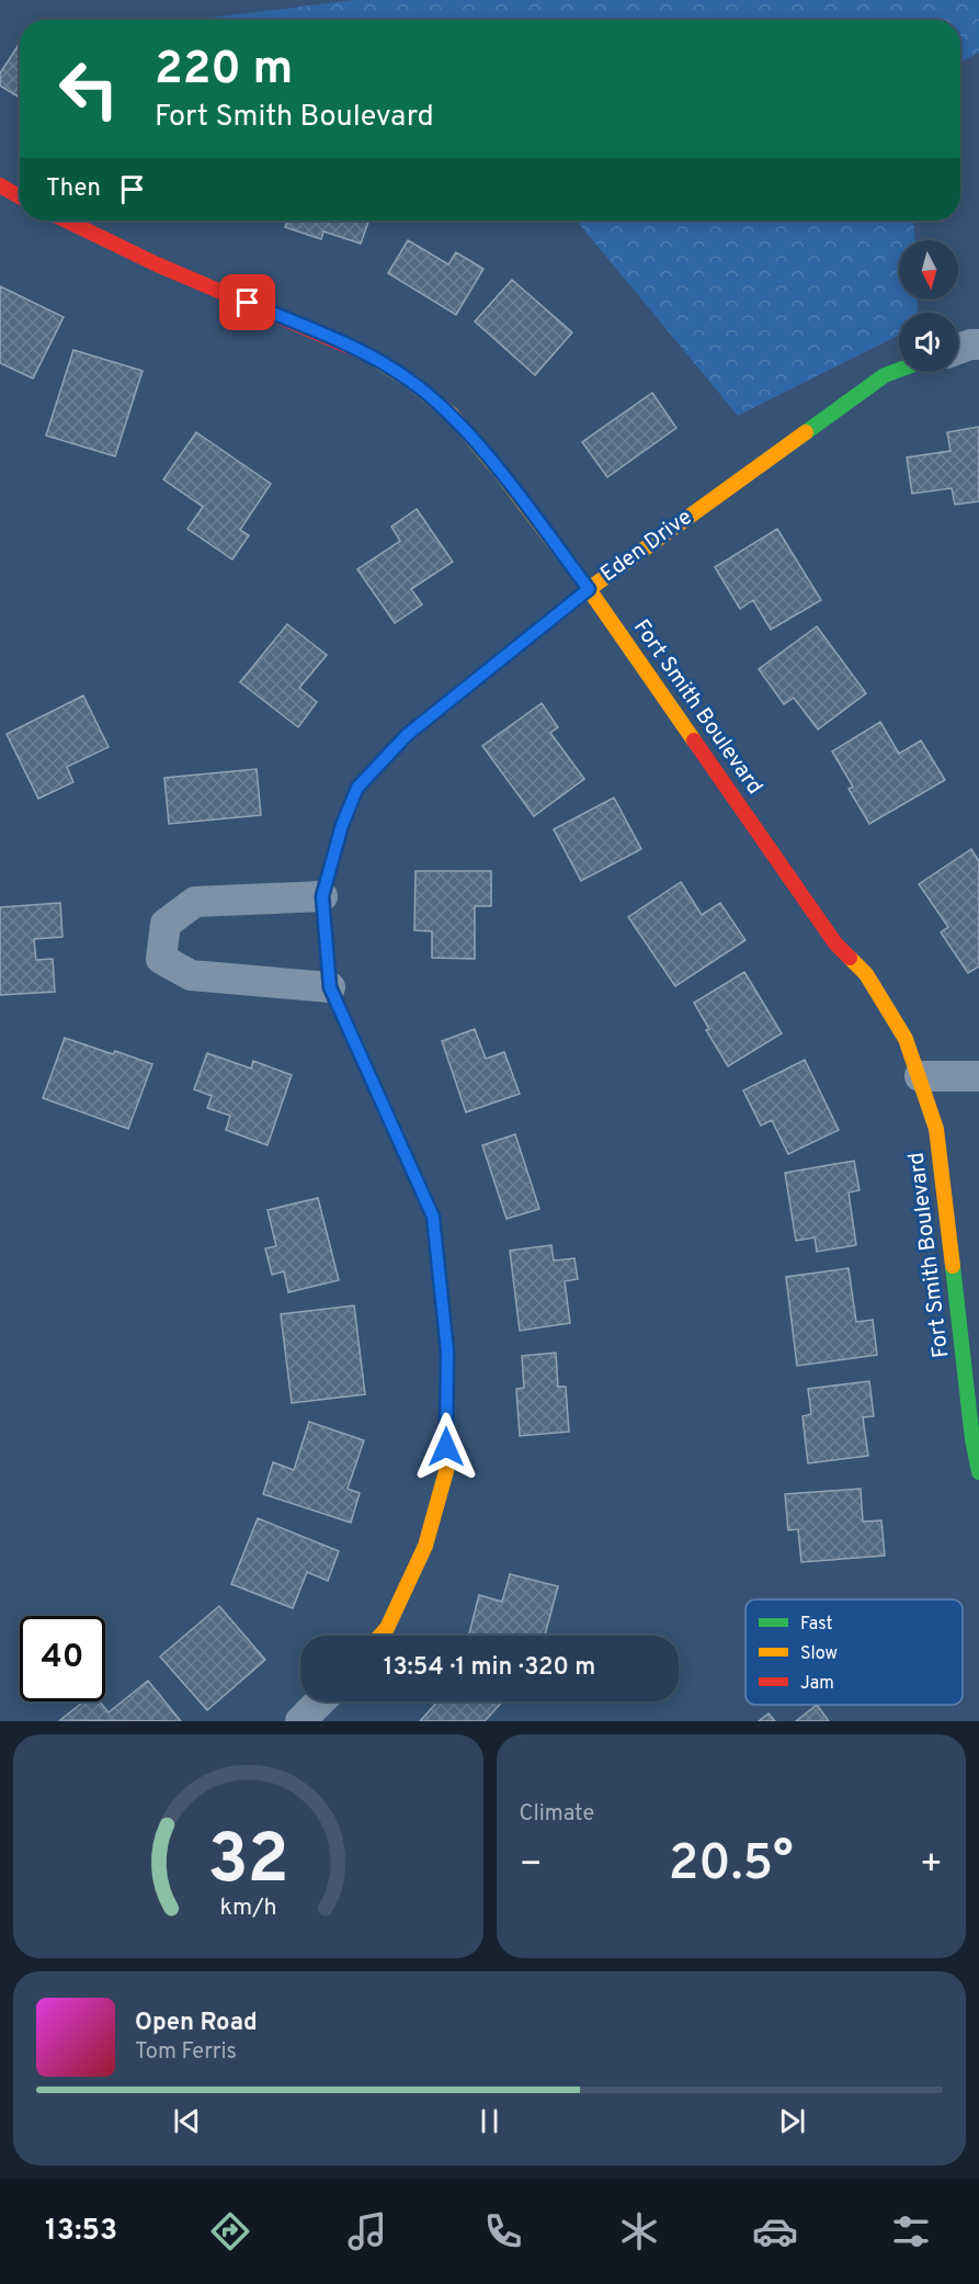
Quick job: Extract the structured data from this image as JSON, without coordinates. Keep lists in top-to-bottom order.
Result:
{
  "streets": {
    "street": ["Eden Drive", "Fort Smith Boulevard"]
  },
  "crossings": [
    ["Eden Drive", "Fort Smith Boulevard"]
  ],
  "legend": ["Fast", "Slow", "Jam"],
  "north": "bottom",
  "page": {
    "turn": ["220 m", "Fort Smith Boulevard"],
    "then": "Then",
    "limit": "40",
    "trip": "13:54 · 1 min · 320 m",
    "tile": "Climate",
    "heat": ["−", "20.5°", "+"],
    "song": ["Open Road", "Tom Ferris"],
    "tabs": "13:53",
    "gauge": ["32", "km/h"]
  }
}
